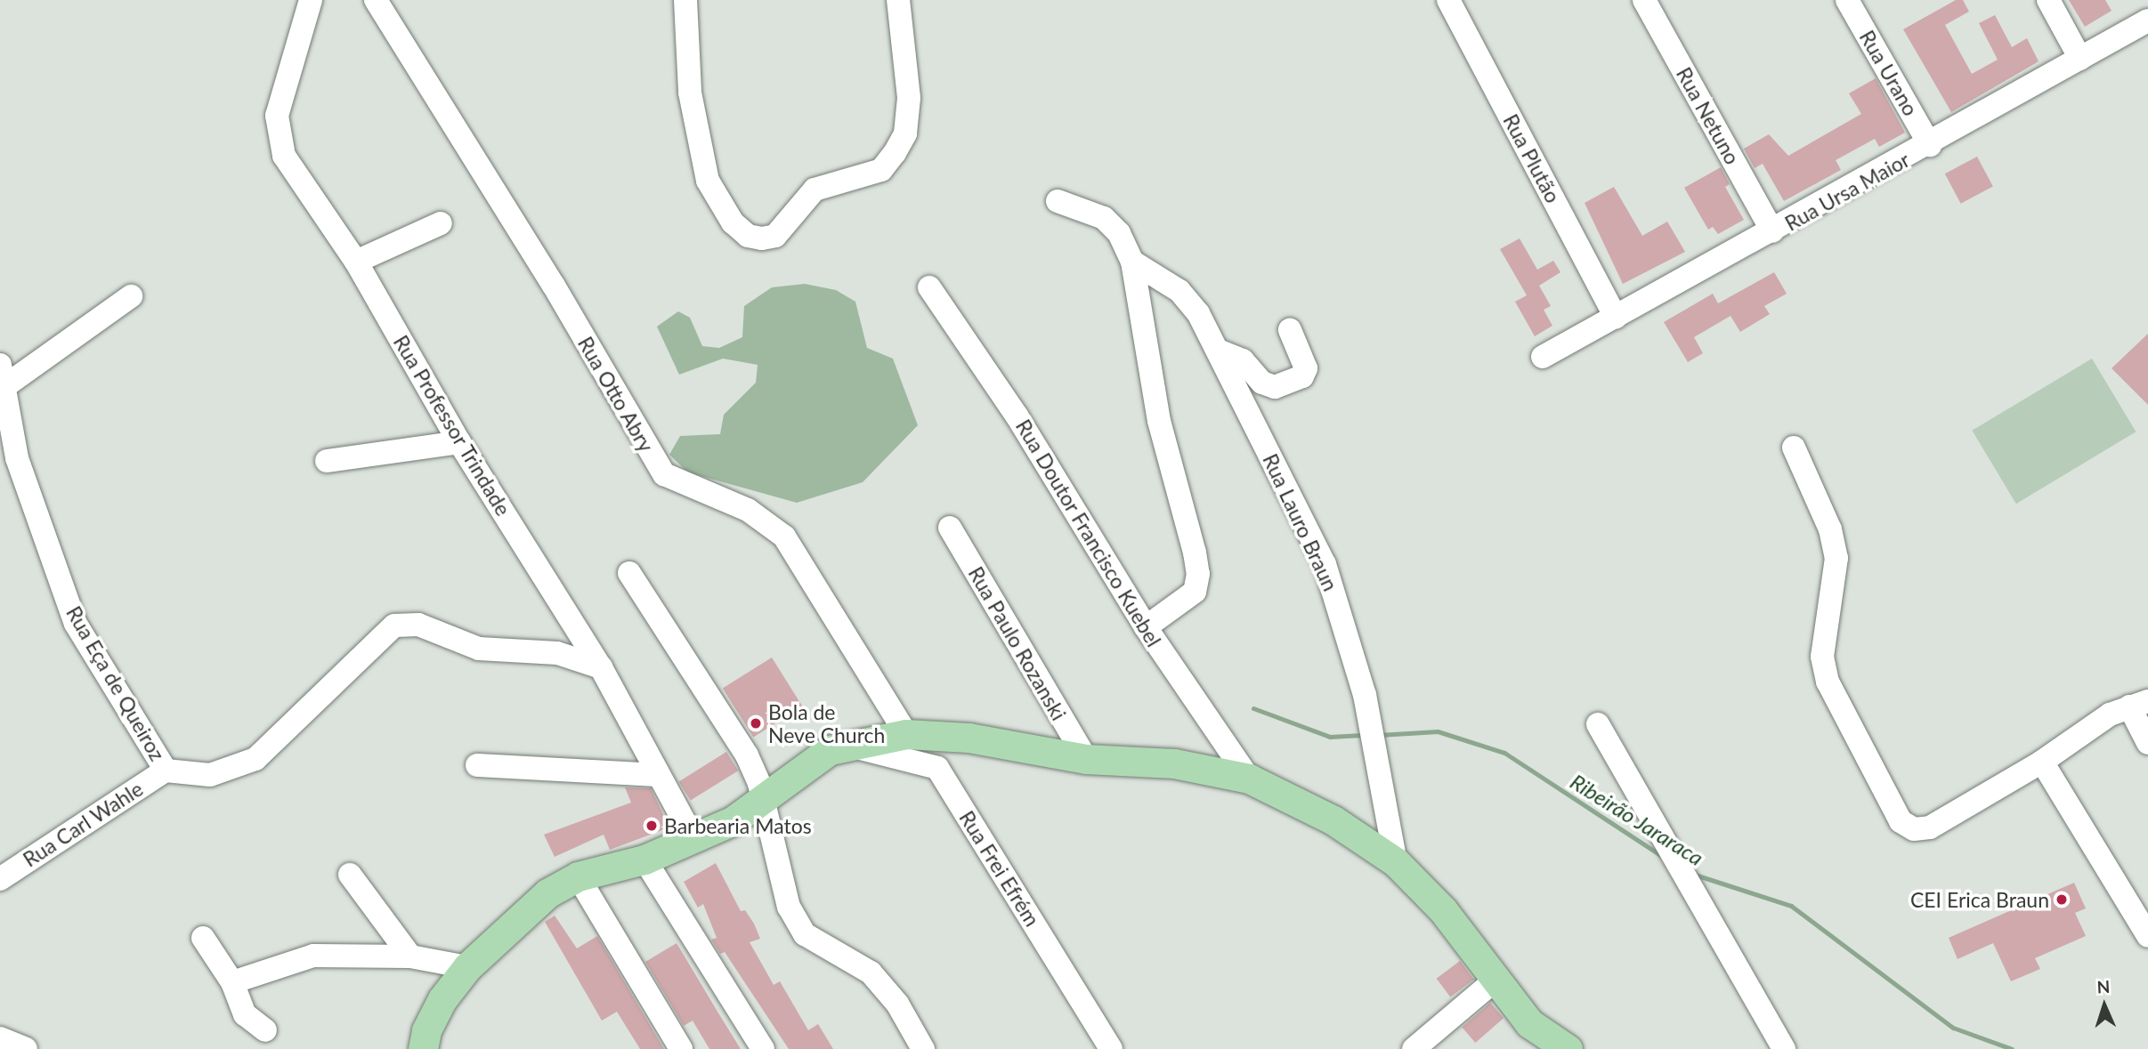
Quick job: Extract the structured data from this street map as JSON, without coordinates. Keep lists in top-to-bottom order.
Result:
{
  "streets": {
    "street": [
      "Rua Urano",
      "Rua Netuno",
      "Rua Plutão",
      "Rua Ursa Maior",
      "Rua Otto Abry",
      "Rua Professor Trindade",
      "Rua Lauro Braun",
      "Rua Doutor Francisco Kuebel",
      "Rua Paulo Rozanski",
      "Rua Eça de Queiroz",
      "Rua Carl Wahle",
      "Rua Frei Efrém"
    ]
  },
  "crossings": [
    ["Rua Urano", "Rua Ursa Maior"],
    ["Rua Netuno", "Rua Ursa Maior"],
    ["Rua Plutão", "Rua Ursa Maior"],
    ["Rua Professor Trindade", "Rua Eça de Queiroz"],
    ["Rua Eça de Queiroz", "Rua Carl Wahle"]
  ],
  "water": ["Ribeirão Jararaca"],
  "places": ["Bola de Neve Church", "Barbearia Matos", "CEI Erica Braun"],
  "north": "top"
}
